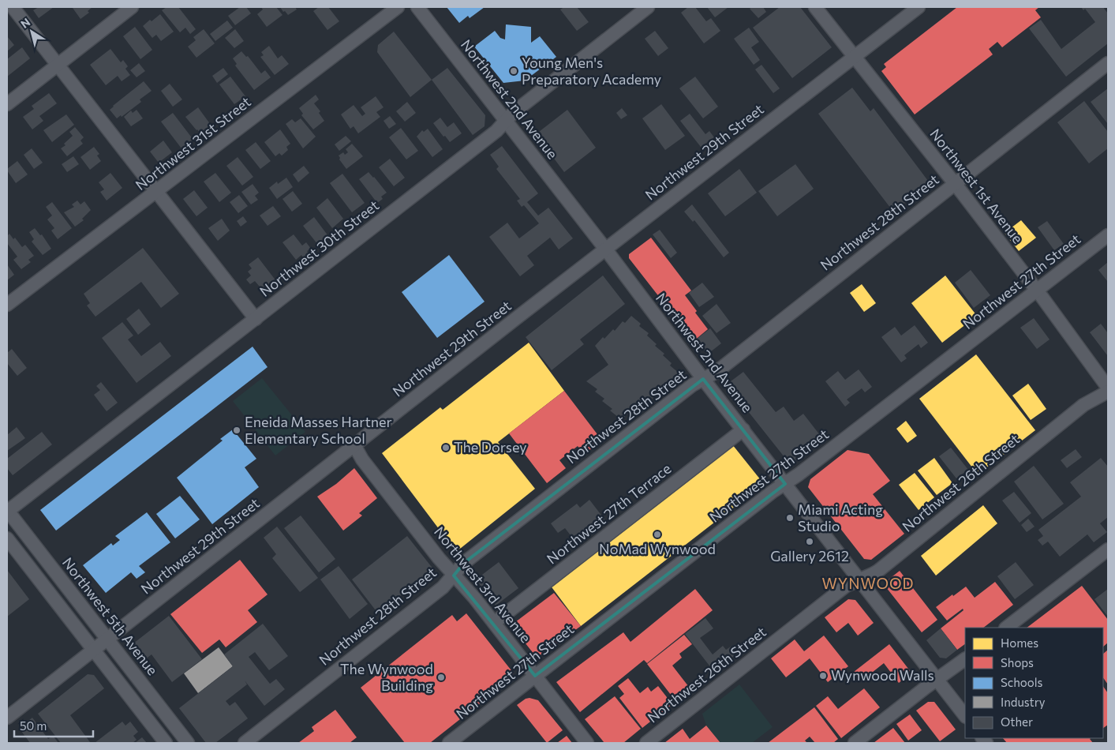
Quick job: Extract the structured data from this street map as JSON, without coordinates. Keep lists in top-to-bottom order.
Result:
{
  "streets": {
    "street": [
      "Northwest 2nd Avenue",
      "Northwest 31st Street",
      "Northwest 29th Street",
      "Northwest 1st Avenue",
      "Northwest 28th Street",
      "Northwest 30th Street",
      "Northwest 27th Street",
      "Northwest 26th Street",
      "Northwest 27th Terrace",
      "Northwest 3rd Avenue",
      "Northwest 5th Avenue"
    ]
  },
  "crossings": [
    ["Northwest 2nd Avenue", "Northwest 29th Street"],
    ["Northwest 2nd Avenue", "Northwest 28th Street"],
    ["Northwest 2nd Avenue", "Northwest 30th Street"],
    ["Northwest 2nd Avenue", "Northwest 27th Street"],
    ["Northwest 2nd Avenue", "Northwest 26th Street"],
    ["Northwest 2nd Avenue", "Northwest 27th Terrace"],
    ["Northwest 29th Street", "Northwest 1st Avenue"],
    ["Northwest 29th Street", "Northwest 3rd Avenue"],
    ["Northwest 29th Street", "Northwest 5th Avenue"],
    ["Northwest 1st Avenue", "Northwest 28th Street"],
    ["Northwest 1st Avenue", "Northwest 27th Street"],
    ["Northwest 28th Street", "Northwest 3rd Avenue"],
    ["Northwest 30th Street", "Northwest 5th Avenue"],
    ["Northwest 27th Street", "Northwest 3rd Avenue"],
    ["Northwest 27th Terrace", "Northwest 3rd Avenue"]
  ],
  "districts": ["WYNWOOD"],
  "places": [
    "Young Men's Preparatory Academy",
    "Eneida Masses Hartner Elementary School",
    "The Dorsey",
    "Miami Acting Studio",
    "NoMad Wynwood",
    "Gallery 2612",
    "Wynwood Walls",
    "The Wynwood Building"
  ],
  "legend": [
    "Homes",
    "Shops",
    "Schools",
    "Industry",
    "Other"
  ],
  "scale_bar": "50 m",
  "north": "top left"
}
